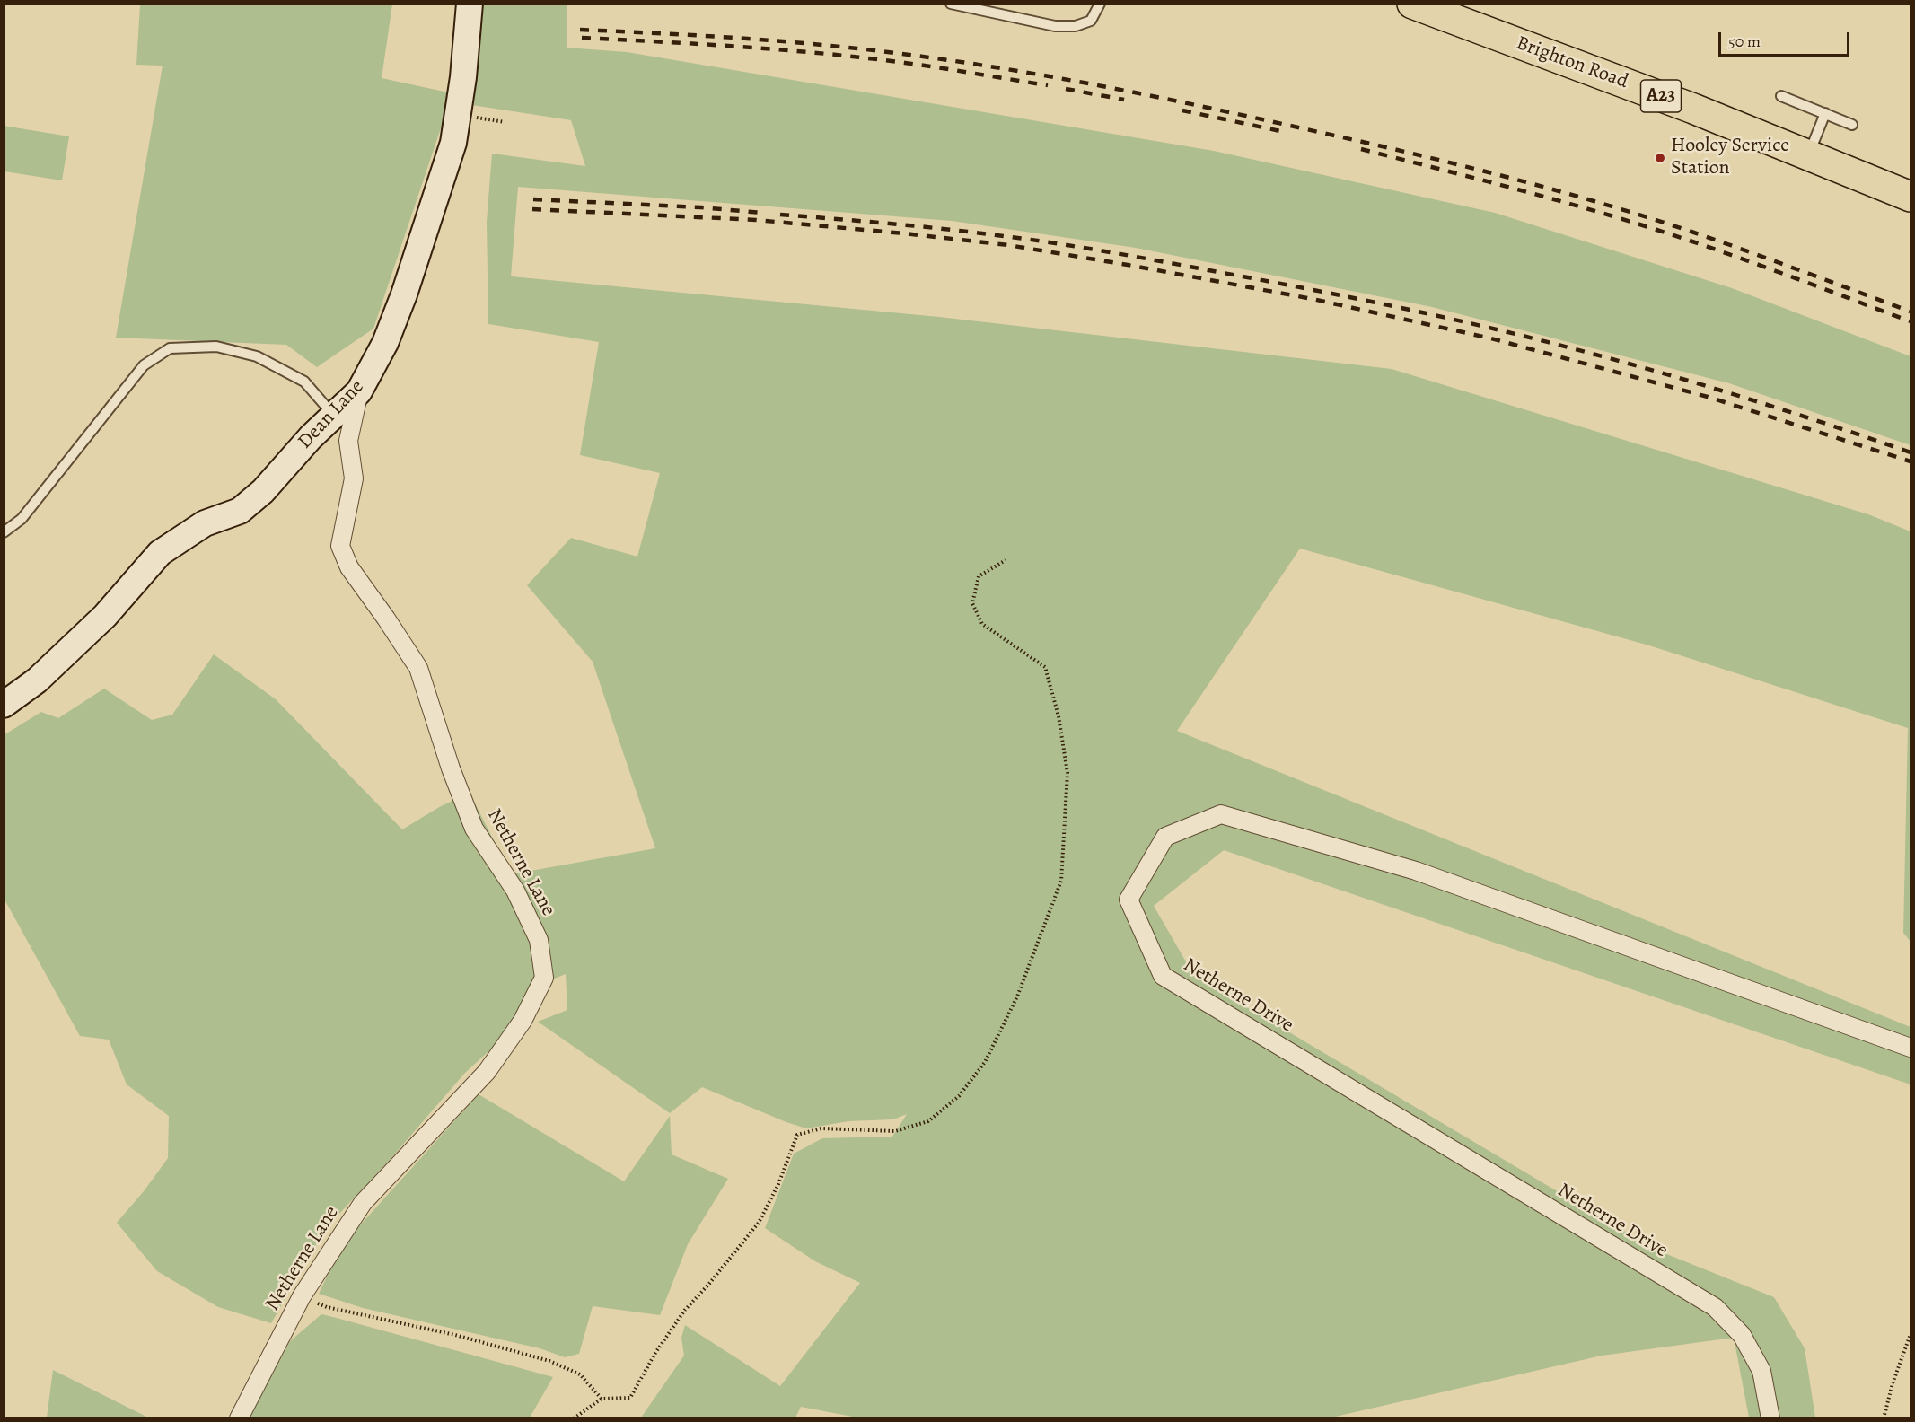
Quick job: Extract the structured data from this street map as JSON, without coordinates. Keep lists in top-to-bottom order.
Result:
{
  "streets": {
    "highway": ["Brighton Road", "A23"],
    "street": ["Dean Lane", "Netherne Lane", "Netherne Drive"]
  },
  "crossings": [
    ["Dean Lane", "Netherne Lane"]
  ],
  "places": ["Hooley Service Station"],
  "scale_bar": "50 m"
}
